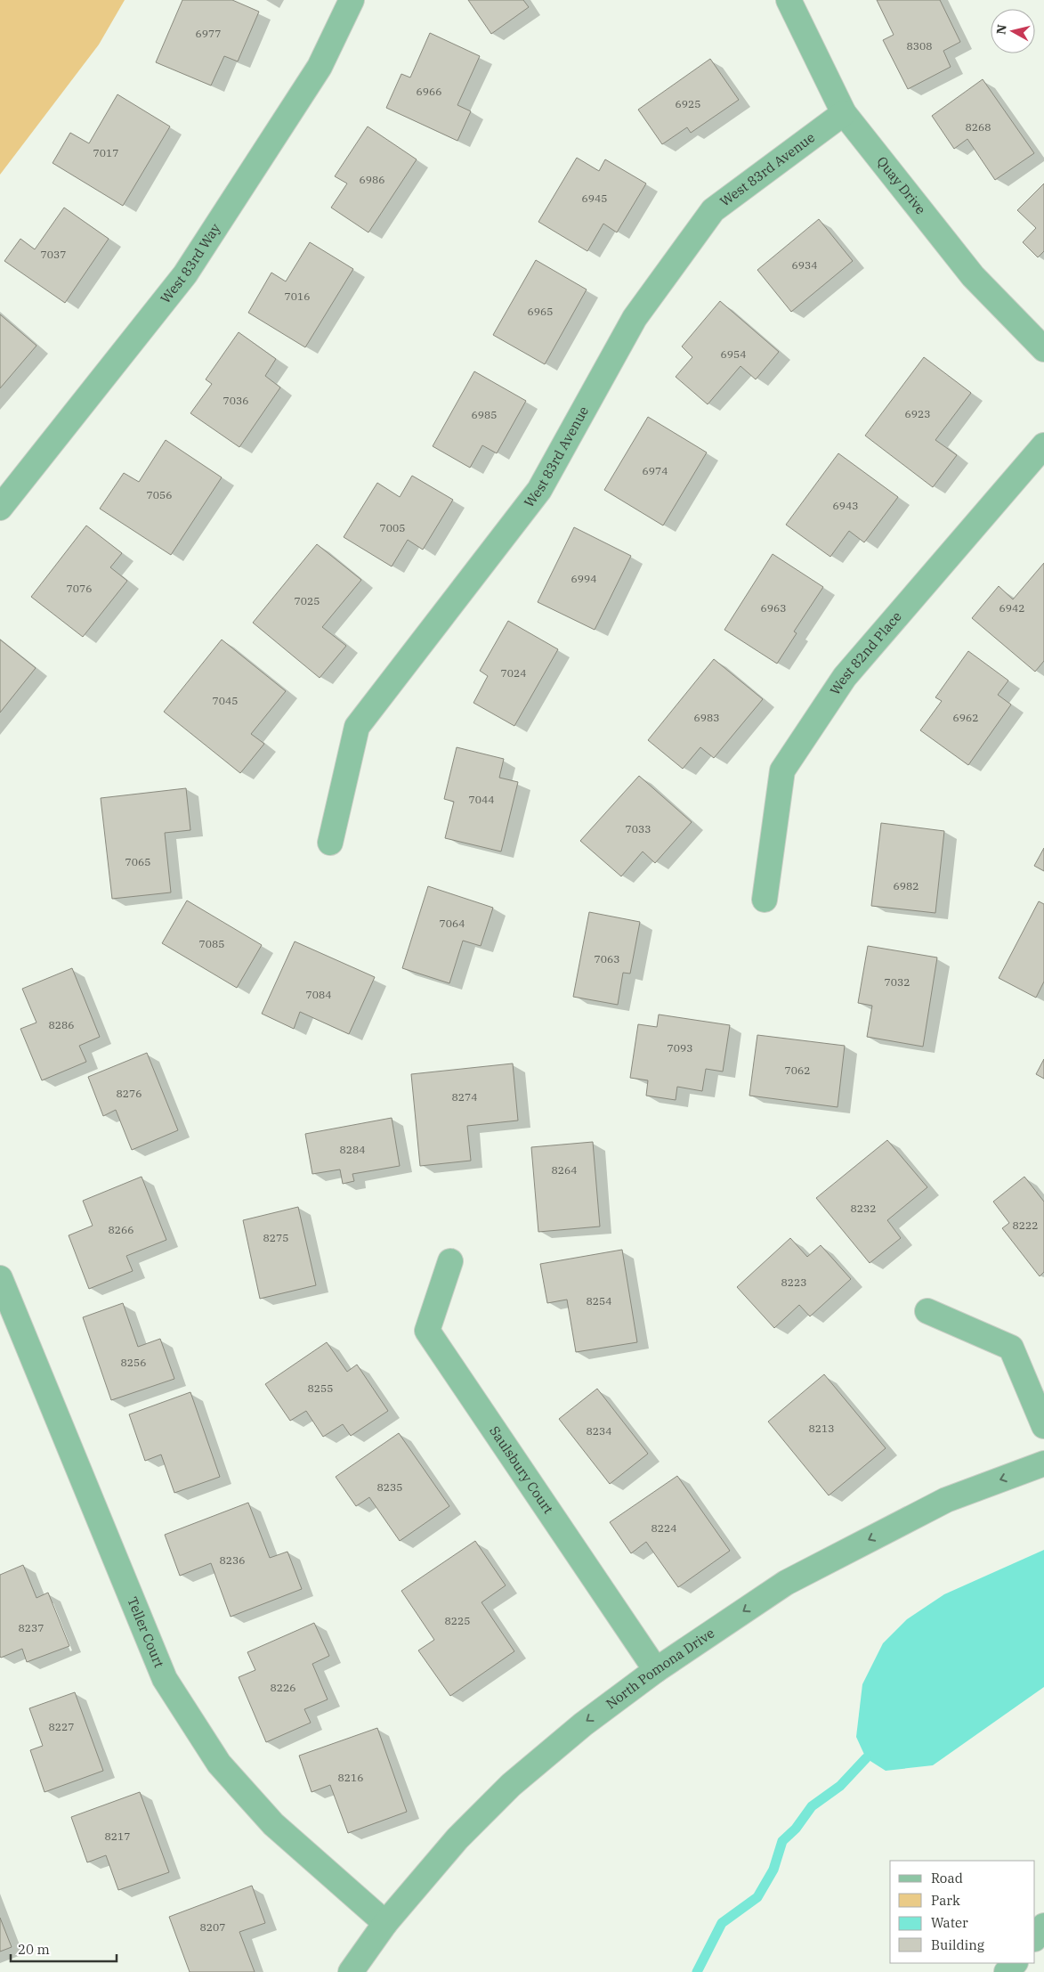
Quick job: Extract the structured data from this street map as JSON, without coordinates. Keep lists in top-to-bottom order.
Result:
{
  "streets": {
    "street": [
      "West 83rd Avenue",
      "Quay Drive",
      "West 83rd Way",
      "West 82nd Place",
      "Saulsbury Court",
      "Teller Court",
      "North Pomona Drive"
    ]
  },
  "crossings": [
    ["West 83rd Avenue", "Quay Drive"],
    ["Saulsbury Court", "North Pomona Drive"],
    ["Teller Court", "North Pomona Drive"]
  ],
  "one_way": ["North Pomona Drive"],
  "house_numbers": [
    "6977",
    "8308",
    "6966",
    "6925",
    "8268",
    "7017",
    "6986",
    "6945",
    "7037",
    "6934",
    "7016",
    "6965",
    "6954",
    "7036",
    "6923",
    "6985",
    "6974",
    "7056",
    "6943",
    "7005",
    "6994",
    "7076",
    "7025",
    "6963",
    "6942",
    "7024",
    "7045",
    "6983",
    "6962",
    "7044",
    "7033",
    "7065",
    "6982",
    "7064",
    "7085",
    "7063",
    "7032",
    "7084",
    "8286",
    "7093",
    "7062",
    "8276",
    "8274",
    "8284",
    "8264",
    "8232",
    "8222",
    "8266",
    "8275",
    "8223",
    "8254",
    "8256",
    "8255",
    "8213",
    "8234",
    "8235",
    "8224",
    "8236",
    "8225",
    "8237",
    "8226",
    "8227",
    "8216",
    "8217",
    "8207"
  ],
  "legend": [
    "Road",
    "Park",
    "Water",
    "Building"
  ],
  "scale_bar": "20 m",
  "north": "left"
}
